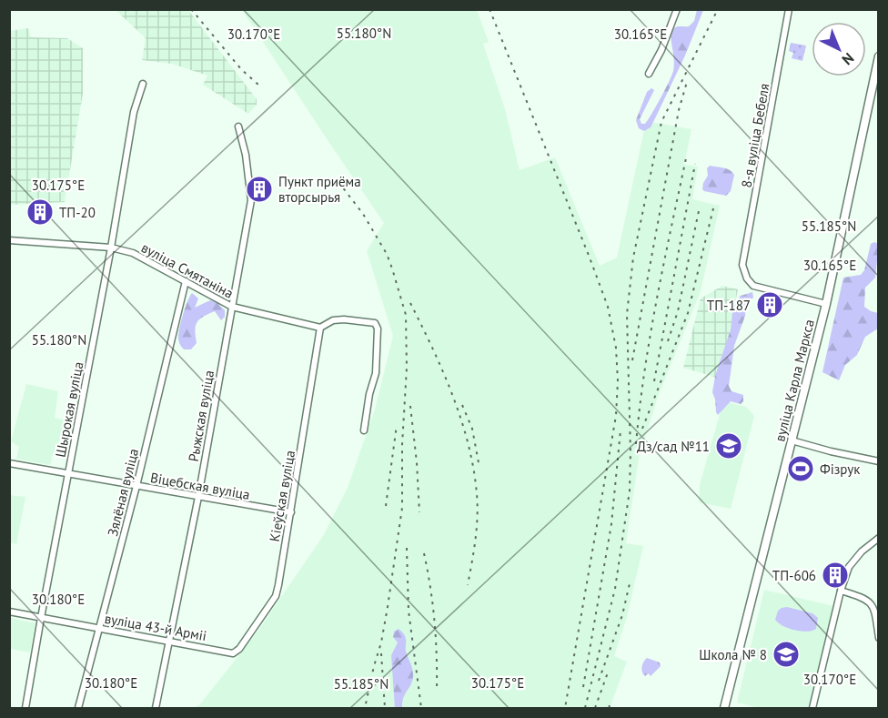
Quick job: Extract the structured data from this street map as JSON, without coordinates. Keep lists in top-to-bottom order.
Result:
{
  "streets": {
    "main road": ["вуліца Карла Маркса"],
    "street": [
      "8-я вуліца Бебеля",
      "вуліца Смятаніна",
      "Шырокая вуліца",
      "Рыжская вуліца",
      "Віцебская вуліца",
      "Зялёная вуліца",
      "Кіеўская вуліца",
      "вуліца 43-й Арміі"
    ]
  },
  "crossings": [
    ["8-я вуліца Бебеля", "вуліца Карла Маркса"],
    ["вуліца Смятаніна", "Шырокая вуліца"],
    ["вуліца Смятаніна", "Рыжская вуліца"],
    ["вуліца Смятаніна", "Зялёная вуліца"],
    ["вуліца Смятаніна", "Кіеўская вуліца"],
    ["Шырокая вуліца", "Віцебская вуліца"],
    ["Шырокая вуліца", "вуліца 43-й Арміі"],
    ["Рыжская вуліца", "Віцебская вуліца"],
    ["Рыжская вуліца", "вуліца 43-й Арміі"],
    ["Віцебская вуліца", "Зялёная вуліца"],
    ["Віцебская вуліца", "Кіеўская вуліца"],
    ["Зялёная вуліца", "вуліца 43-й Арміі"],
    ["Кіеўская вуліца", "вуліца 43-й Арміі"]
  ],
  "places": {
    "building": [
      "Пункт приёма вторсырья",
      "ТП-20",
      "ТП-187",
      "ТП-606"
    ],
    "school or university": ["Дз/сад №11", "Школа № 8"],
    "sports": ["Фізрук"]
  },
  "north": "bottom right",
  "coordinates": [
    "55.180°N",
    "30.170°E",
    "30.165°E",
    "30.175°E",
    "55.185°N",
    "30.180°E"
  ]
}
